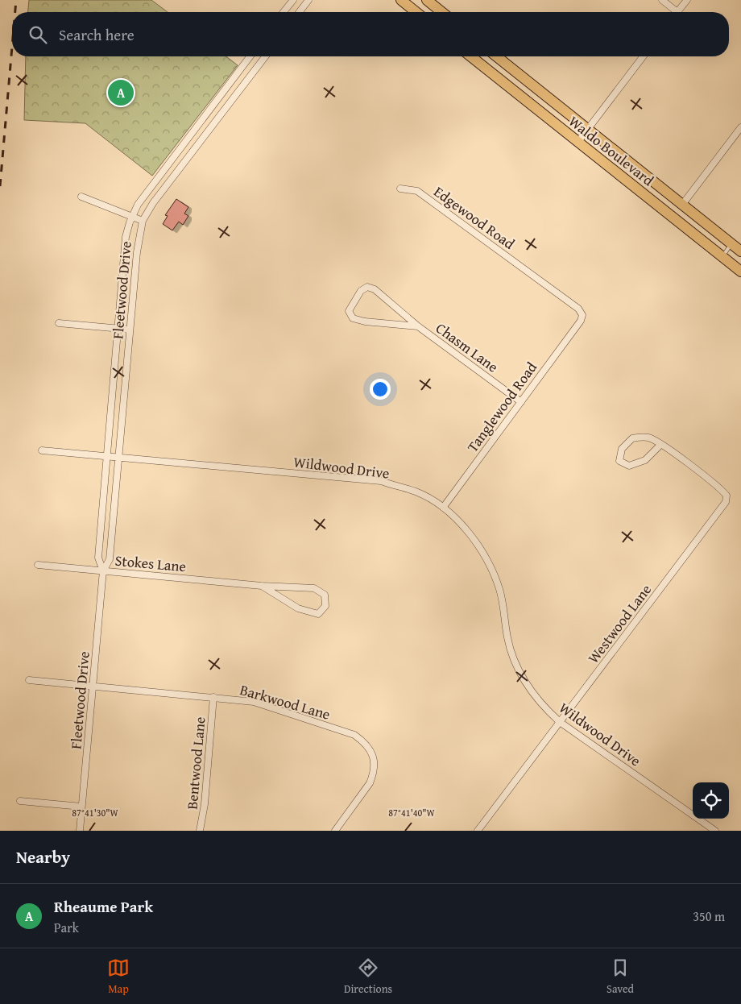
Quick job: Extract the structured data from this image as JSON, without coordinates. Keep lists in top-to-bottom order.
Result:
{
  "streets": {
    "main road": ["Waldo Boulevard"],
    "street": [
      "Edgewood Road",
      "Fleetwood Drive",
      "Chasm Lane",
      "Tanglewood Road",
      "Wildwood Drive",
      "Stokes Lane",
      "Westwood Lane",
      "Barkwood Lane",
      "Bentwood Lane"
    ]
  },
  "crossings": [
    ["Edgewood Road", "Tanglewood Road"],
    ["Fleetwood Drive", "Wildwood Drive"],
    ["Fleetwood Drive", "Stokes Lane"],
    ["Fleetwood Drive", "Barkwood Lane"],
    ["Chasm Lane", "Tanglewood Road"],
    ["Tanglewood Road", "Wildwood Drive"],
    ["Wildwood Drive", "Westwood Lane"],
    ["Barkwood Lane", "Bentwood Lane"]
  ],
  "page": {
    "search": "Search here",
    "pins": "A",
    "heading": "Nearby",
    "list": [
      {
        "mark": "A",
        "name": "Rheaume Park",
        "note": "Park",
        "value": "350 m"
      }
    ],
    "nav": ["Map", "Directions", "Saved"]
  },
  "coordinates": ["87°41'30\"W", "87°41'40\"W"]
}
